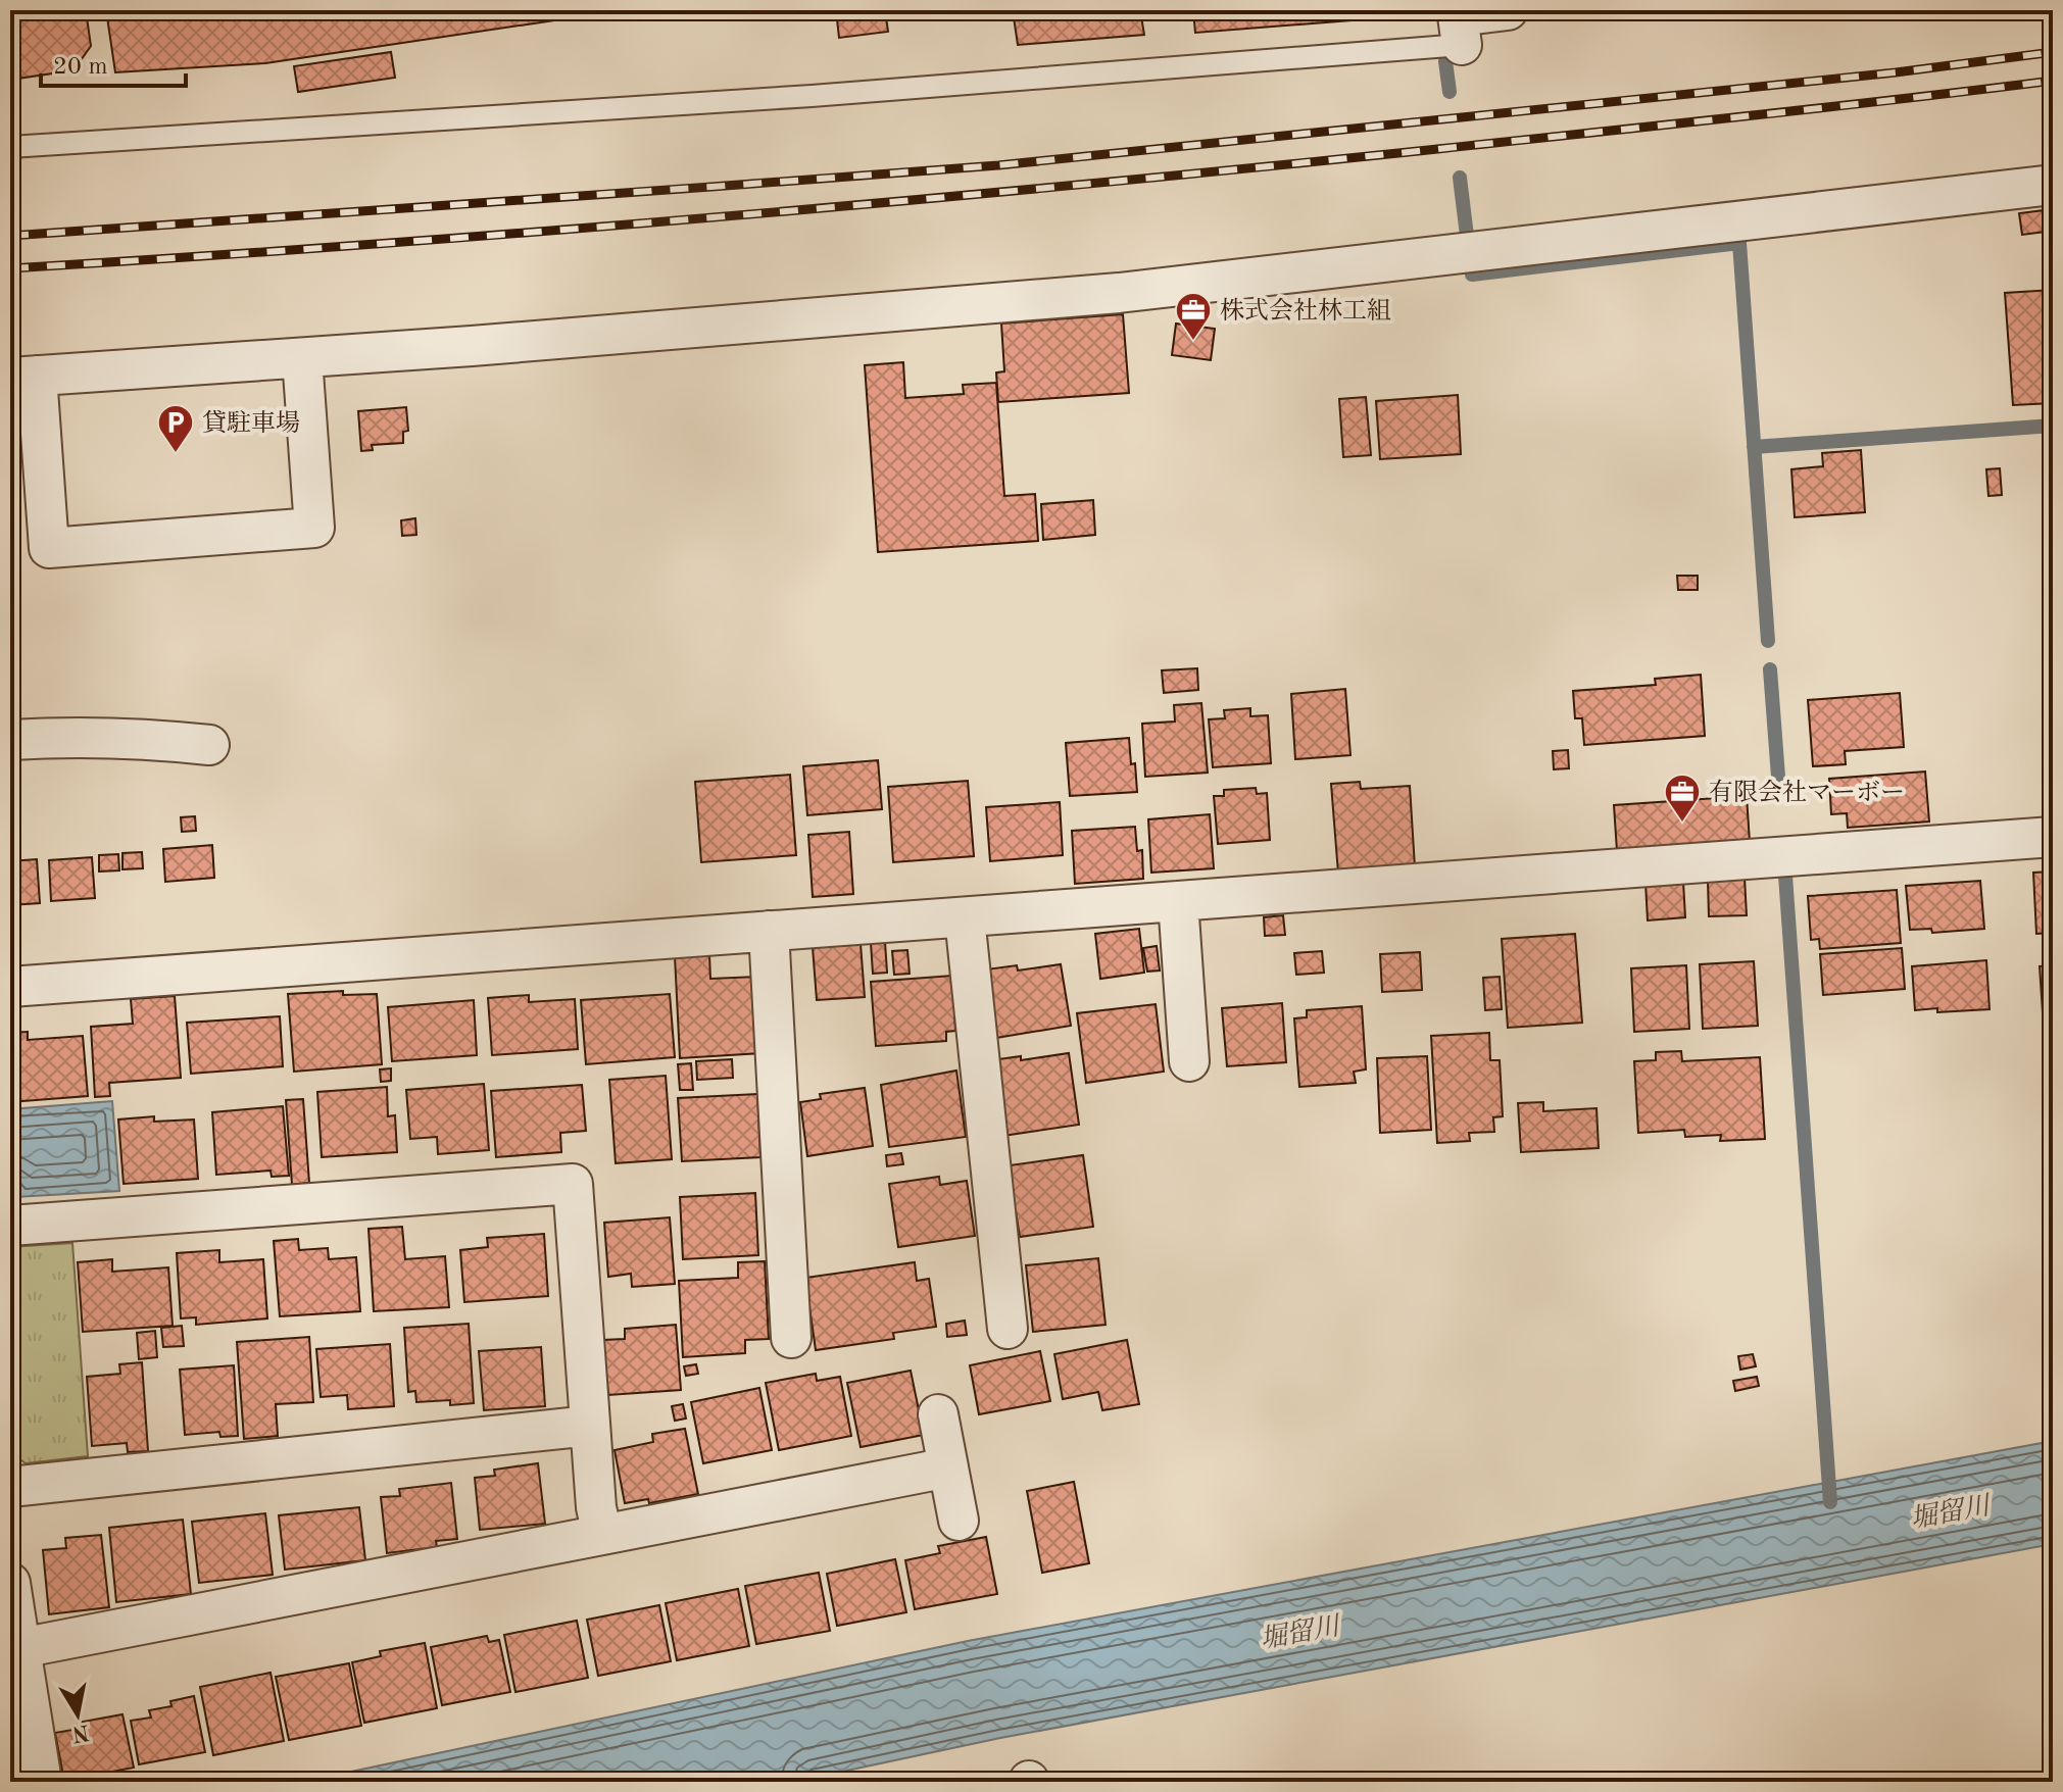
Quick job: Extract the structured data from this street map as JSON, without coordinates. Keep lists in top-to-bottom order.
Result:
{
  "water": ["堀留川"],
  "places": {
    "office": ["株式会社林工組", "有限会社マーボー"],
    "parking": ["貸駐車場"]
  },
  "scale_bar": "20 m",
  "north": "bottom"
}
